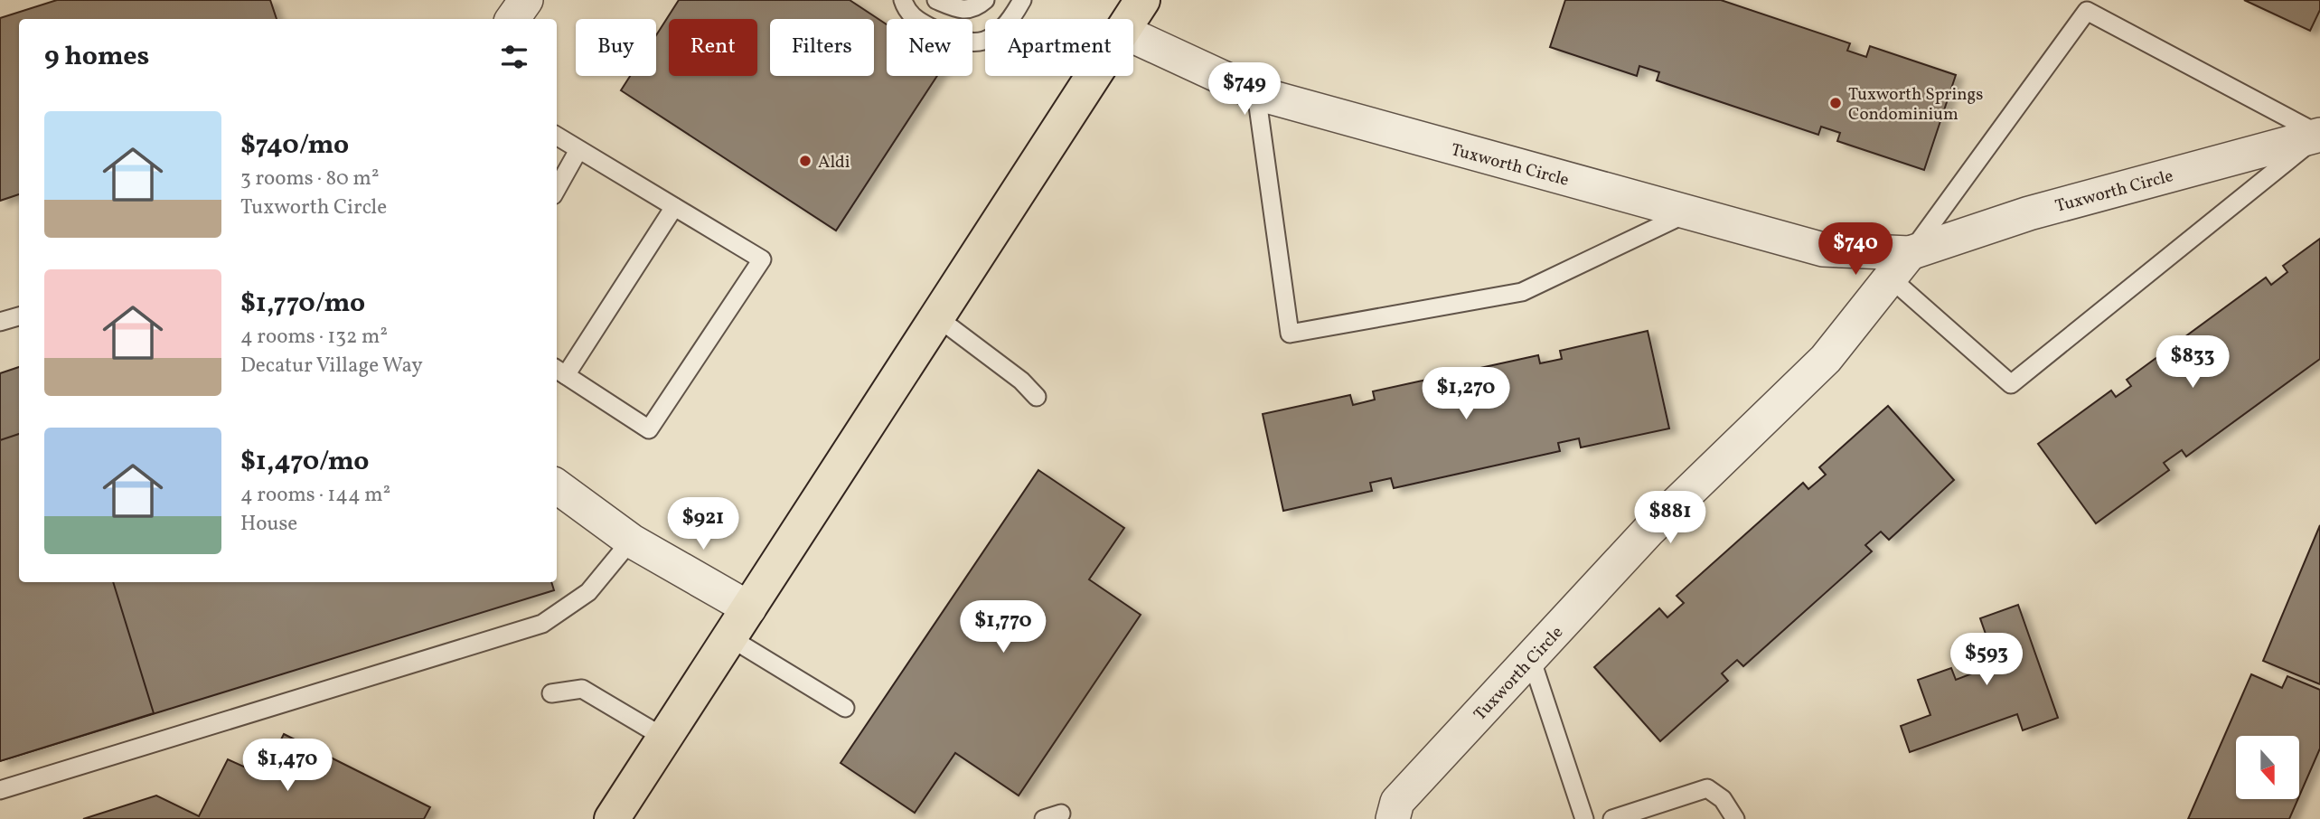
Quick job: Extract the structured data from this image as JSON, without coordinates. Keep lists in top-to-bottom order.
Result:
{
  "streets": {
    "street": ["Tuxworth Circle"]
  },
  "places": ["Tuxworth Springs Condominium", "Aldi"],
  "north": "bottom",
  "page": {
    "chip": [
      "Buy",
      "Rent",
      "Filters",
      "New",
      "Apartment"
    ],
    "heading": "9 homes",
    "price": [
      "$749",
      "$740",
      "$833",
      "$1,270",
      "$881",
      "$921",
      "$1,770",
      "$593",
      "$1,470"
    ],
    "list": [
      {
        "name": "$740/mo",
        "note": "3 rooms · 80 m² · Tuxworth Circle"
      },
      {
        "name": "$1,770/mo",
        "note": "4 rooms · 132 m² · Decatur Village Way"
      },
      {
        "name": "$1,470/mo",
        "note": "4 rooms · 144 m² · House"
      }
    ]
  }
}
